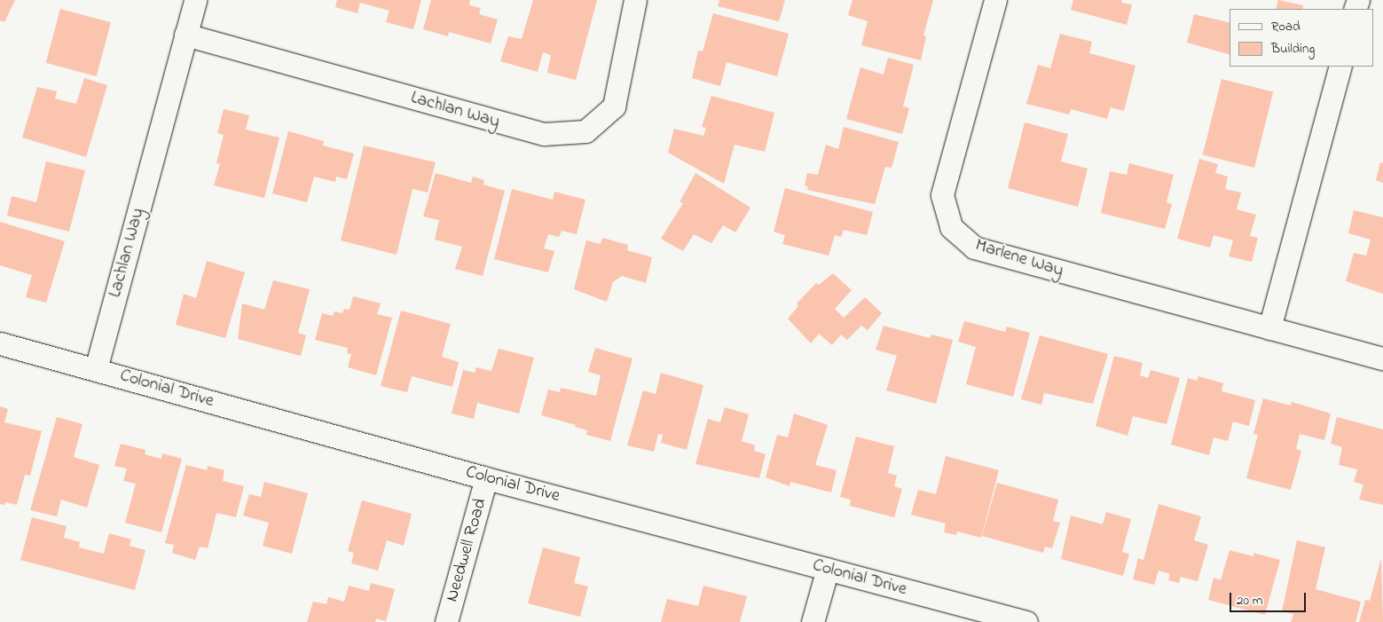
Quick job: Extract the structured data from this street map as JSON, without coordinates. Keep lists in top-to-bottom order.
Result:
{
  "streets": {
    "street": [
      "Lachlan Way",
      "Marlene Way",
      "Colonial Drive",
      "Needwell Road"
    ]
  },
  "crossings": [
    ["Lachlan Way", "Colonial Drive"],
    ["Colonial Drive", "Needwell Road"]
  ],
  "legend": ["Road", "Building"],
  "scale_bar": "20 m"
}
